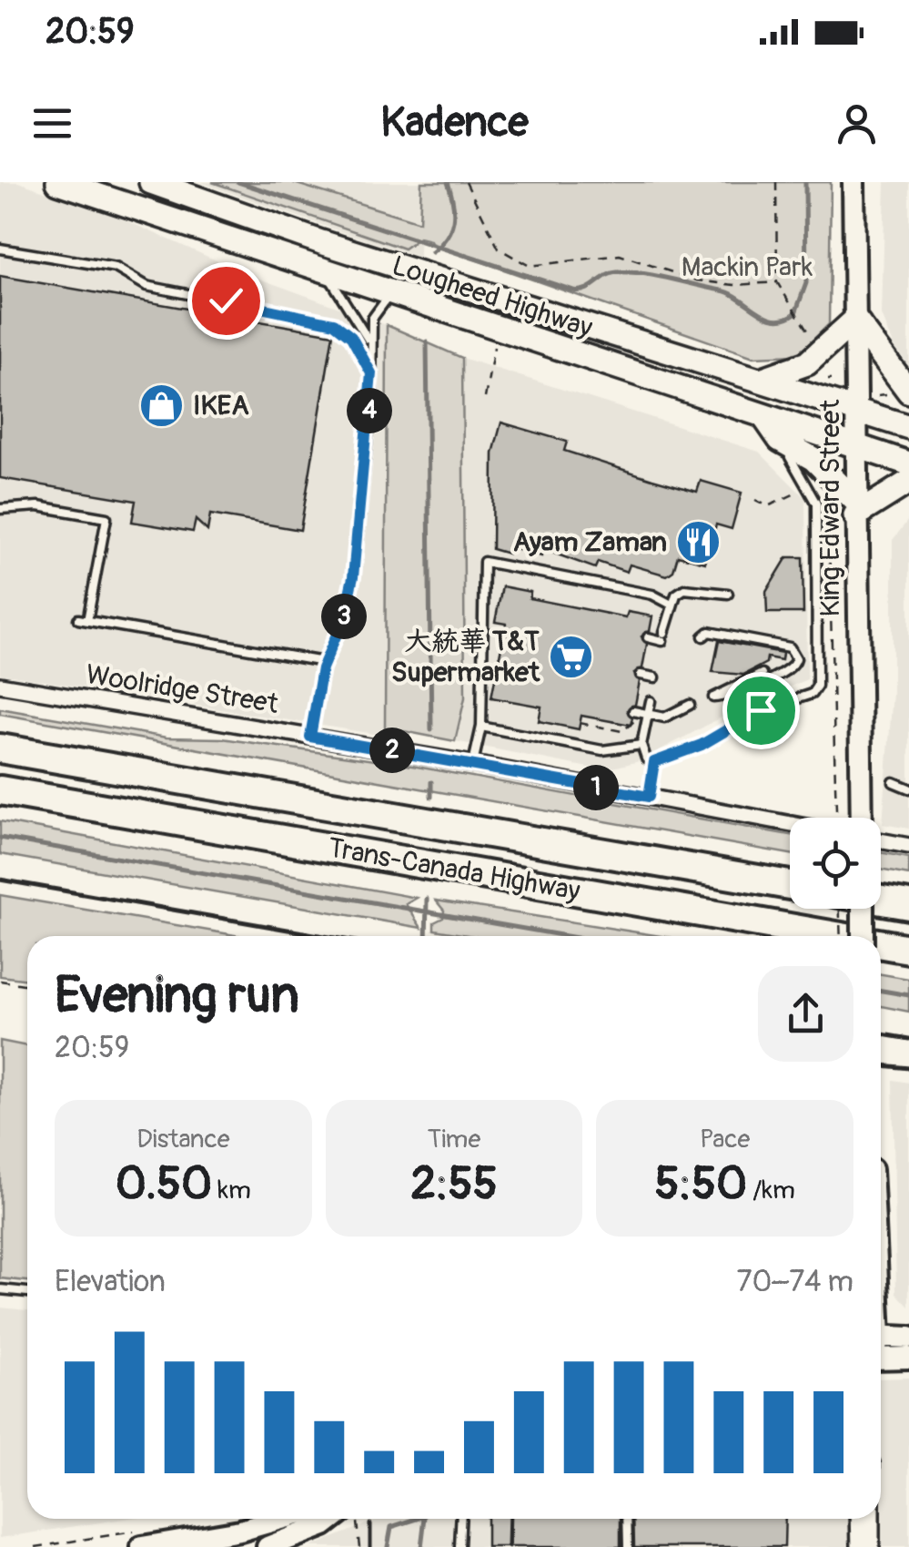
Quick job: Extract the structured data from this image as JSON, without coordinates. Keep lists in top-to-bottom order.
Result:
{
  "streets": {
    "highway": ["Trans-Canada Highway"],
    "main road": ["Lougheed Highway", "King Edward Street"],
    "street": ["Woolridge Street"]
  },
  "crossings": [
    ["Lougheed Highway", "King Edward Street"]
  ],
  "parks": ["Mackin Park"],
  "places": {
    "shop": ["IKEA"],
    "restaurant": ["Ayam Zaman"],
    "supermarket": ["大統華 T&T Supermarket"]
  },
  "page": {
    "status": "20:59",
    "header": "Kadence",
    "pins": [
      "4",
      "3",
      "2",
      "1"
    ],
    "heading": ["Evening run", "20:59"],
    "stats": [
      ["Distance", "0.50 km"],
      ["Time", "2:55"],
      ["Pace", "5:50 /km"]
    ],
    "chart": ["Elevation", "70–74 m"]
  }
}
